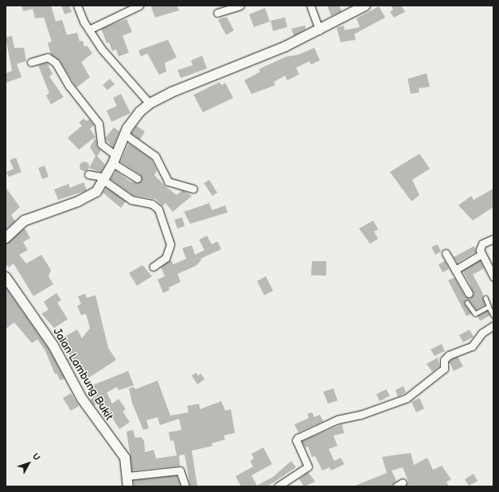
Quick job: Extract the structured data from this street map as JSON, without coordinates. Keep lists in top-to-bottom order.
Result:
{
  "streets": {
    "street": ["Jalan Lambung Bukit"]
  },
  "north": "top right"
}
